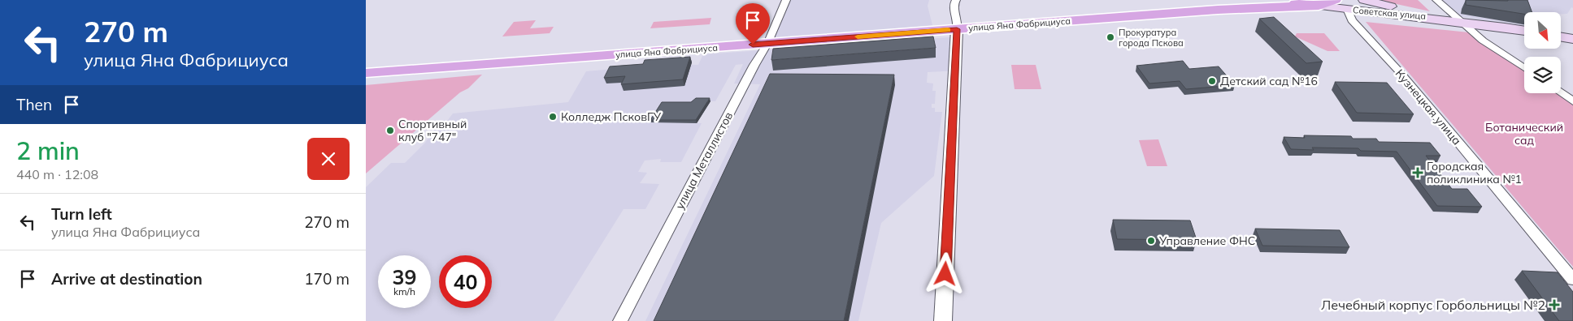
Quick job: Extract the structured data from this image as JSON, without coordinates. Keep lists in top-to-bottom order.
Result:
{
  "streets": {
    "main road": ["Советская улица", "улица Яна Фабрициуса"],
    "street": ["Кузнецкая улица", "улица Металлистов"]
  },
  "crossings": [
    ["Советская улица", "улица Яна Фабрициуса"],
    ["Советская улица", "Кузнецкая улица"],
    ["улица Яна Фабрициуса", "улица Металлистов"]
  ],
  "parks": ["Ботанический сад"],
  "places": {
    "other": [
      "Прокуратура города Пскова",
      "Детский сад №16",
      "Колледж ПсковГУ",
      "Спортивный клуб \"747\"",
      "Управление ФНС"
    ],
    "health": ["Городская поликлиника №1", "Лечебный корпус Горбольницы №2"]
  },
  "north": "bottom right",
  "page": {
    "turn": ["270 m", "улица Яна Фабрициуса"],
    "then": "Then",
    "heading": ["2 min", "440 m · 12:08"],
    "list": [
      {
        "name": "Turn left",
        "note": "улица Яна Фабрициуса",
        "value": "270 m"
      },
      {
        "name": "Arrive at destination",
        "value": "170 m"
      }
    ],
    "speed": "39 km/h",
    "limit": "40"
  }
}
